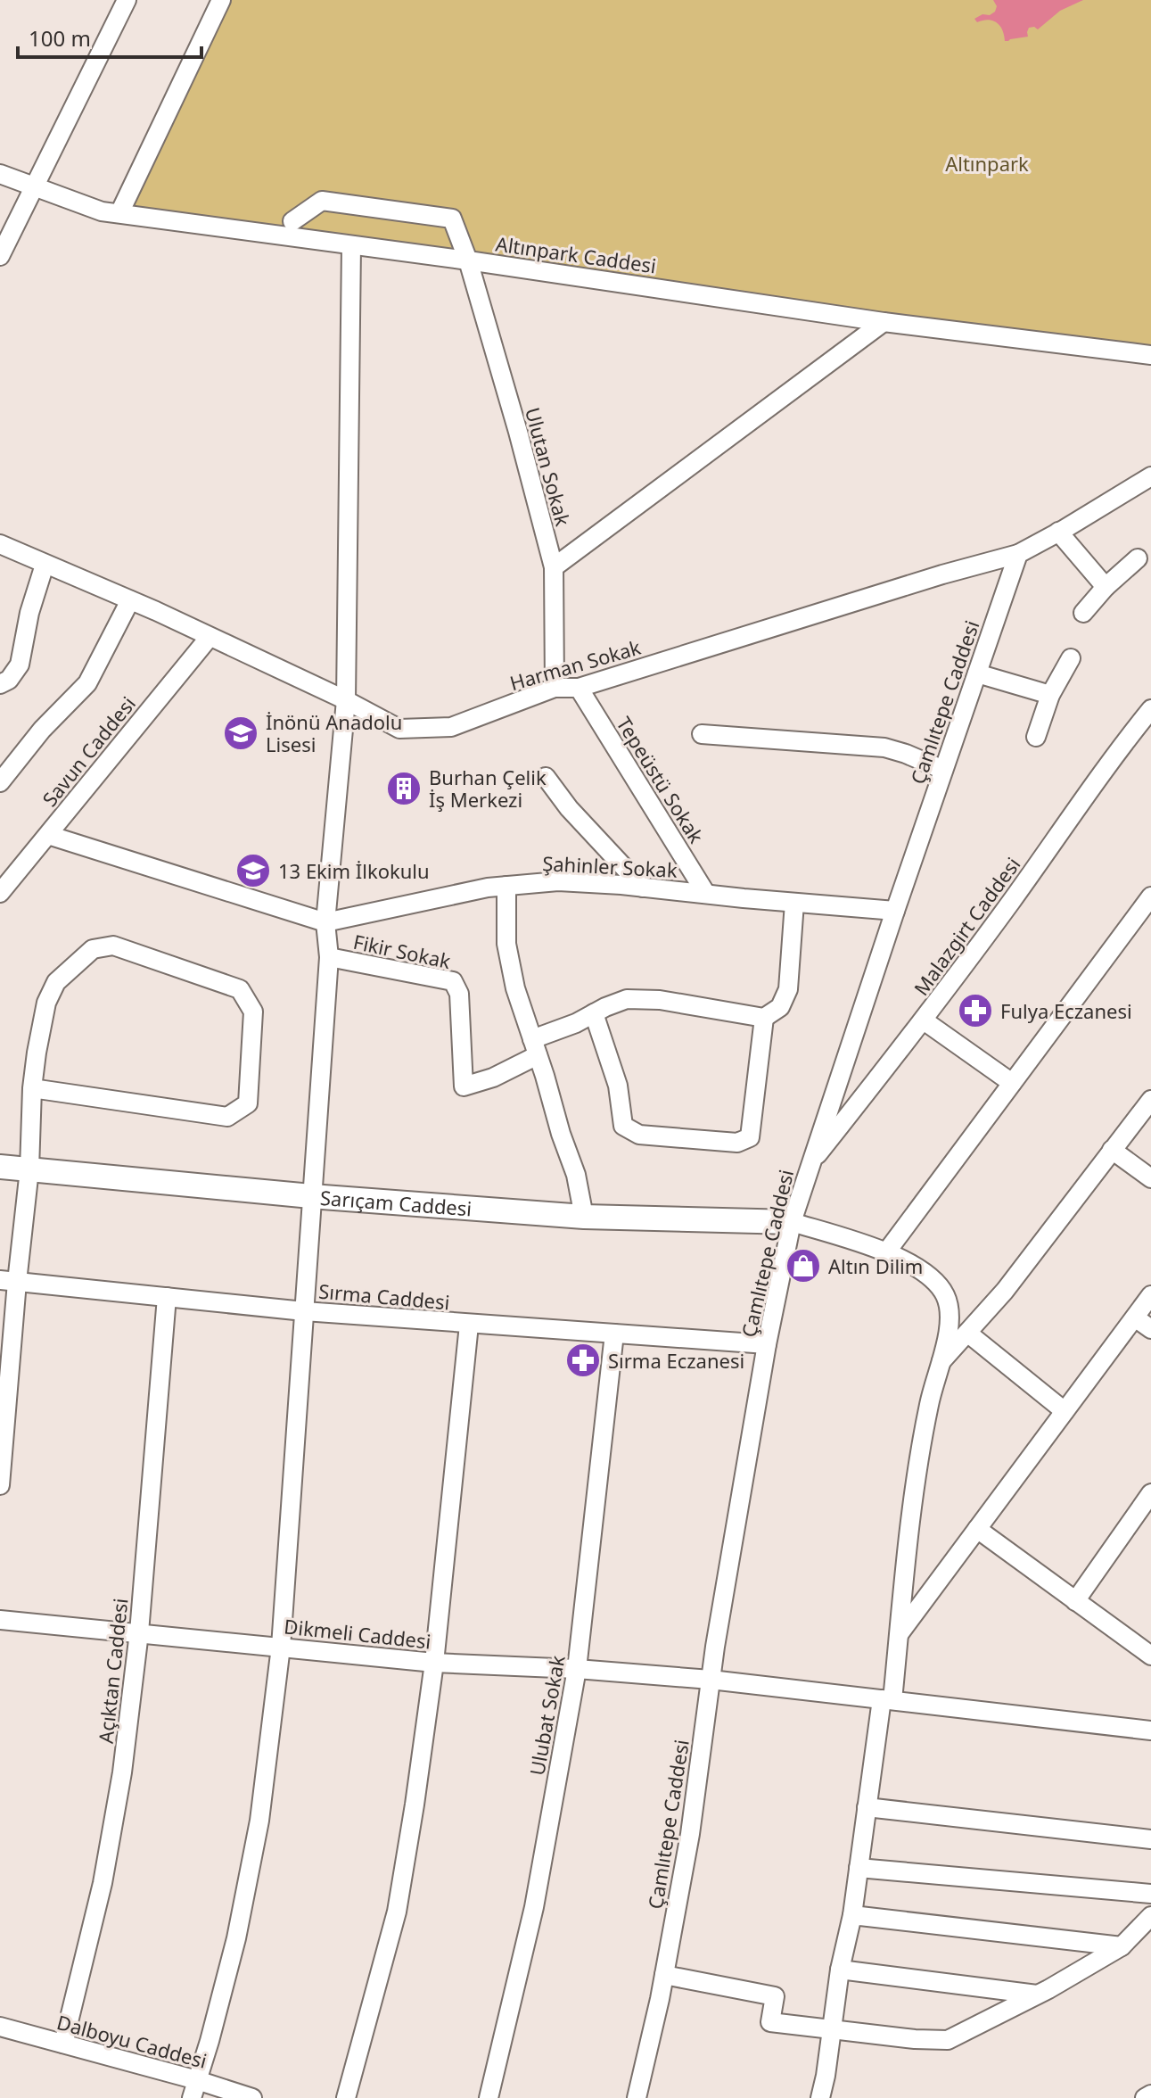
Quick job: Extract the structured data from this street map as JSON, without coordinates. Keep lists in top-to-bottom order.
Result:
{
  "streets": {
    "main road": ["Sarıçam Caddesi"],
    "street": [
      "Altınpark Caddesi",
      "Ulutan Sokak",
      "Harman Sokak",
      "Çamlıtepe Caddesi",
      "Savun Caddesi",
      "Tepeüstü Sokak",
      "Şahinler Sokak",
      "Malazgirt Caddesi",
      "Fikir Sokak",
      "Sırma Caddesi",
      "Dikmeli Caddesi",
      "Açıktan Caddesi",
      "Ulubat Sokak",
      "Dalboyu Caddesi"
    ]
  },
  "crossings": [
    ["Altınpark Caddesi", "Ulutan Sokak"],
    ["Ulutan Sokak", "Harman Sokak"],
    ["Harman Sokak", "Çamlıtepe Caddesi"],
    ["Harman Sokak", "Savun Caddesi"],
    ["Harman Sokak", "Tepeüstü Sokak"],
    ["Çamlıtepe Caddesi", "Şahinler Sokak"],
    ["Çamlıtepe Caddesi", "Malazgirt Caddesi"],
    ["Çamlıtepe Caddesi", "Sarıçam Caddesi"],
    ["Çamlıtepe Caddesi", "Sırma Caddesi"],
    ["Çamlıtepe Caddesi", "Dikmeli Caddesi"],
    ["Tepeüstü Sokak", "Şahinler Sokak"],
    ["Sırma Caddesi", "Açıktan Caddesi"],
    ["Sırma Caddesi", "Ulubat Sokak"],
    ["Dikmeli Caddesi", "Açıktan Caddesi"],
    ["Dikmeli Caddesi", "Ulubat Sokak"],
    ["Açıktan Caddesi", "Dalboyu Caddesi"]
  ],
  "parks": ["Altınpark"],
  "places": {
    "school or university": ["İnönü Anadolu Lisesi", "13 Ekim İlkokulu"],
    "building": ["Burhan Çelik İş Merkezi"],
    "pharmacy": ["Fulya Eczanesi", "Sırma Eczanesi"],
    "shop": ["Altın Dilim"]
  },
  "scale_bar": "100 m"
}
